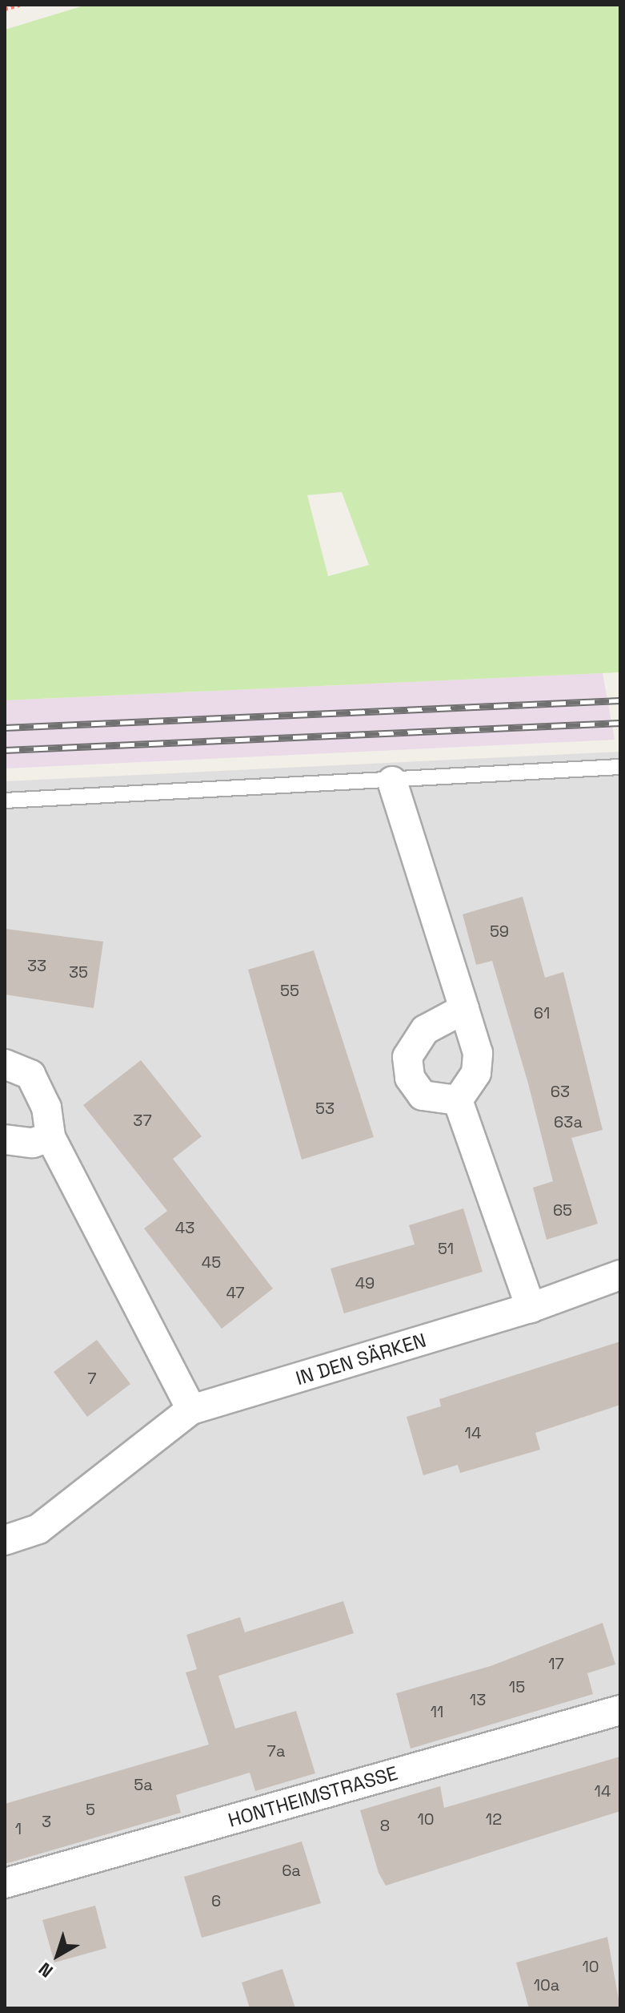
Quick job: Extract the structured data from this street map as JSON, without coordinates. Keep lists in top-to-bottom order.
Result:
{
  "streets": {
    "street": ["IN DEN SÄRKEN", "HONTHEIMSTRASSE"]
  },
  "house_numbers": [
    "59",
    "33",
    "35",
    "55",
    "61",
    "63",
    "53",
    "37",
    "63a",
    "65",
    "43",
    "51",
    "45",
    "49",
    "47",
    "7",
    "14",
    "17",
    "15",
    "13",
    "11",
    "7a",
    "5a",
    "14",
    "5",
    "10",
    "12",
    "3",
    "8",
    "1",
    "6a",
    "6",
    "10",
    "10a"
  ],
  "north": "bottom left"
}
